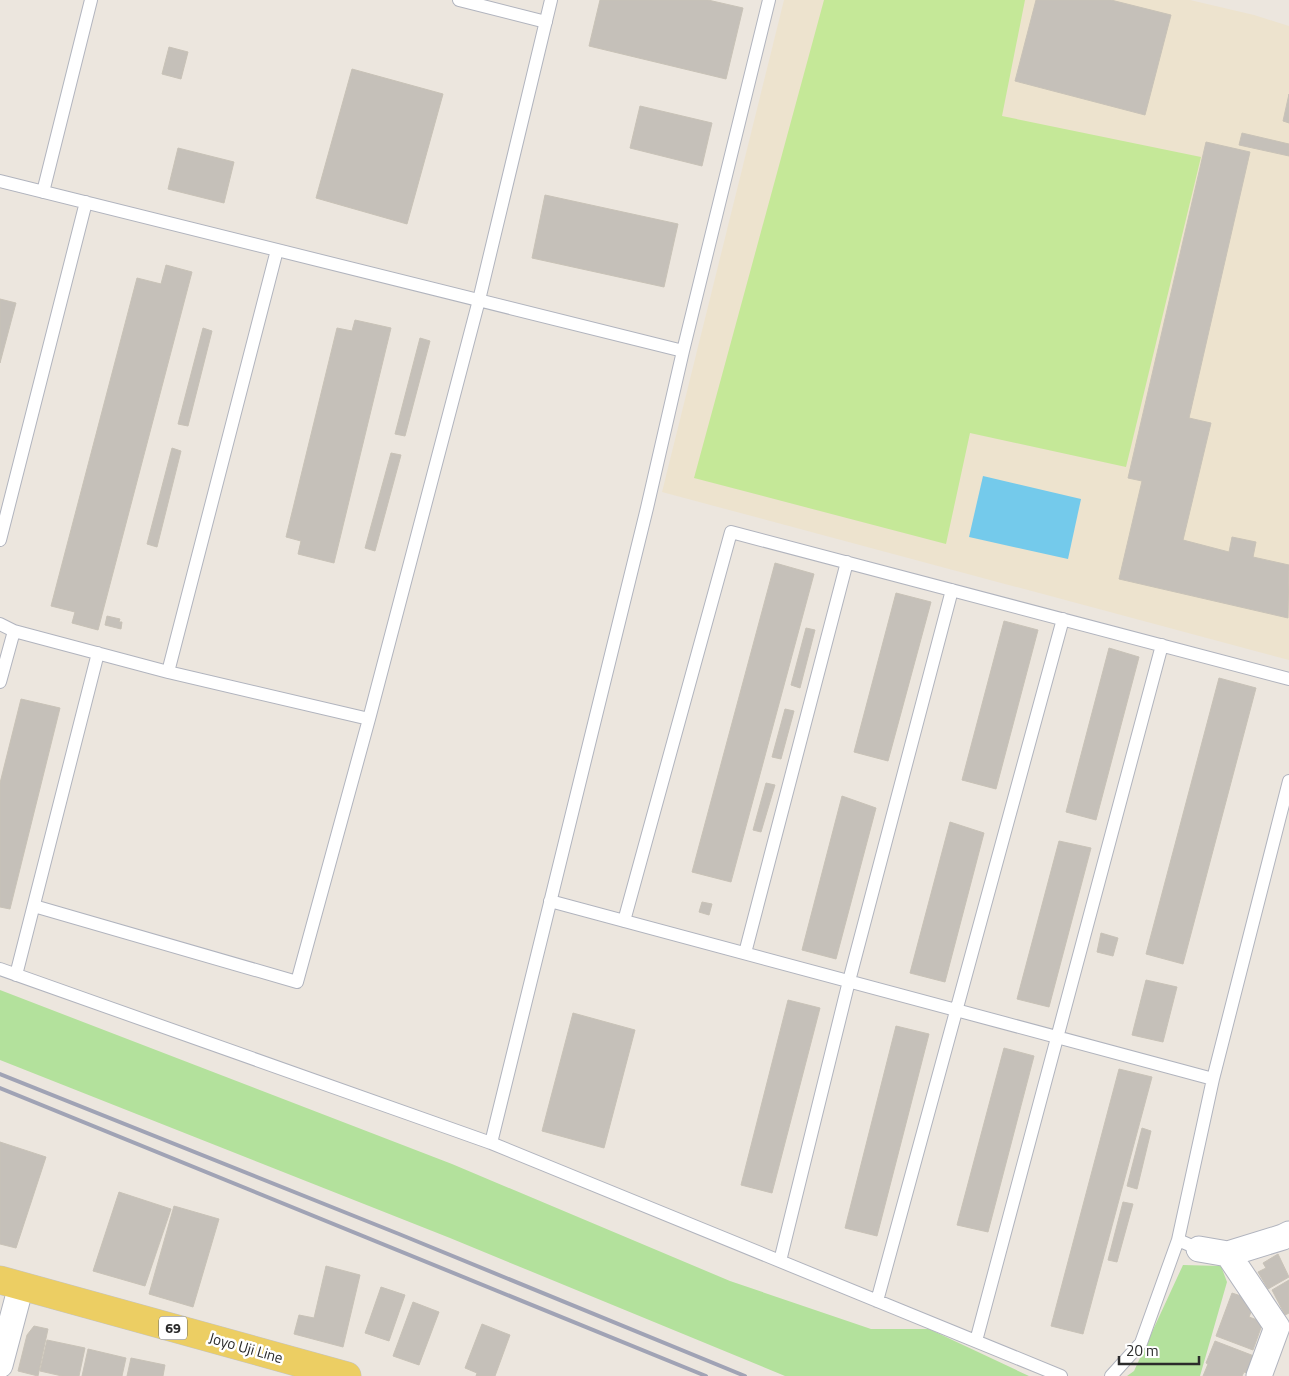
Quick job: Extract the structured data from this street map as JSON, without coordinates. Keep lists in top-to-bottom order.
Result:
{
  "streets": {
    "main road": ["69", "Joyo Uji Line"]
  },
  "scale_bar": "20 m"
}
